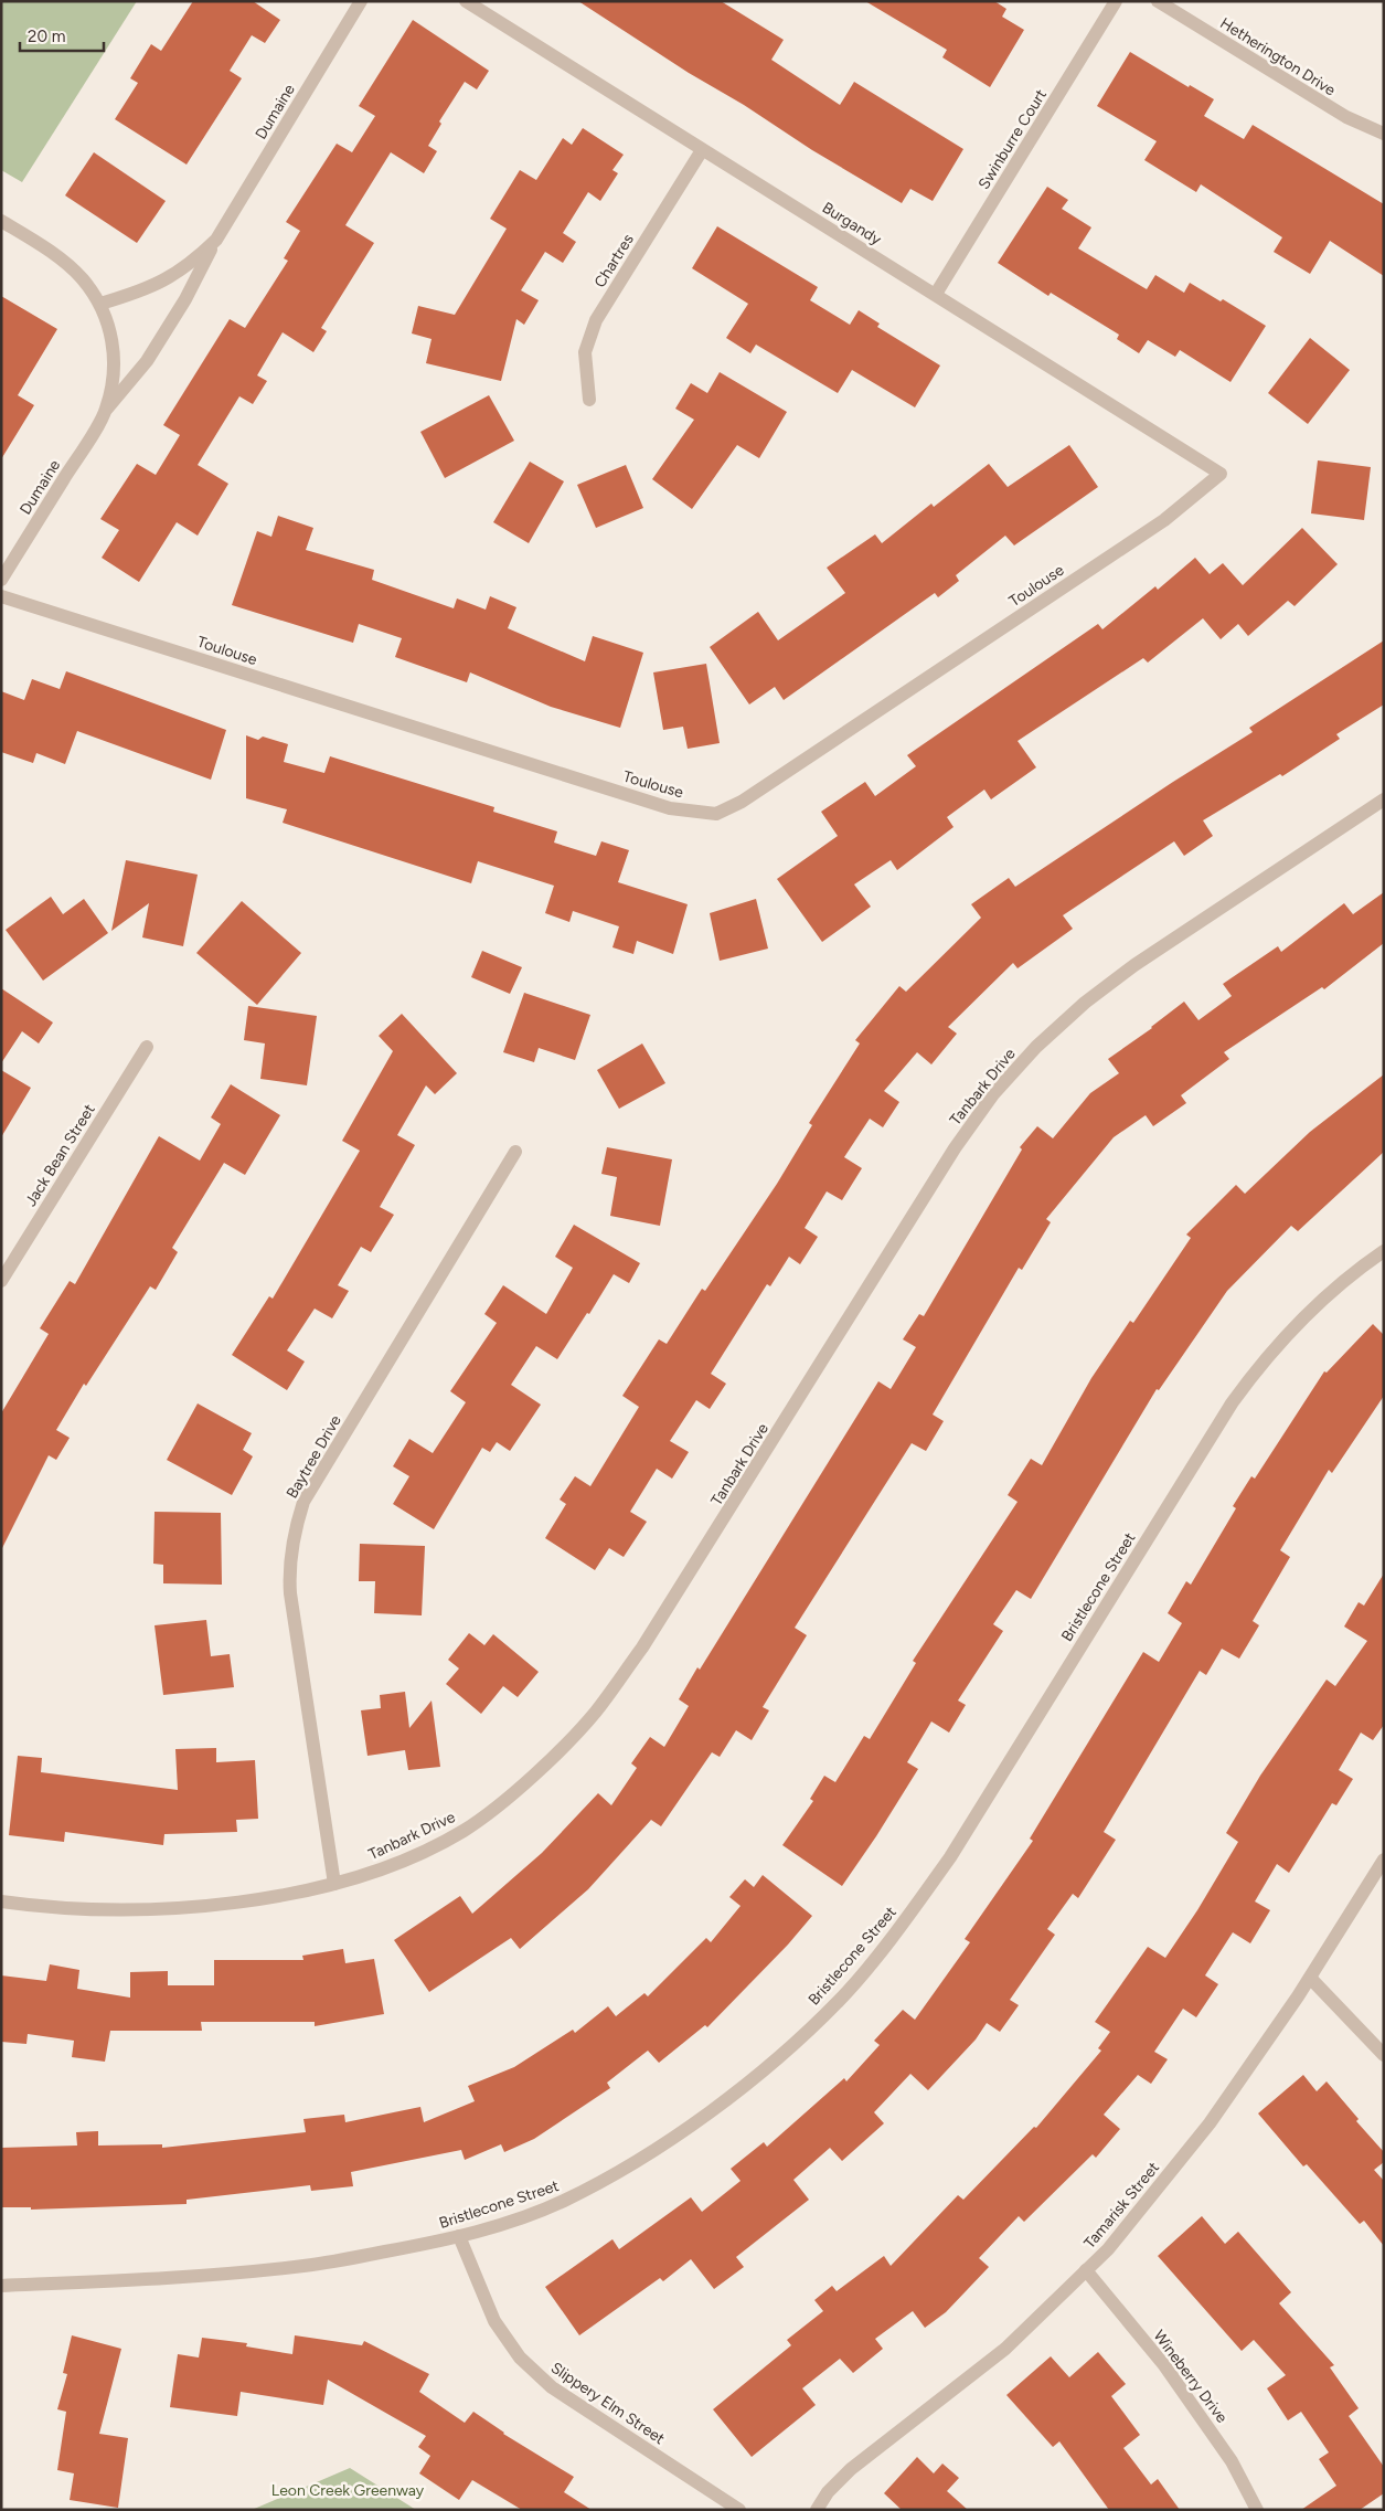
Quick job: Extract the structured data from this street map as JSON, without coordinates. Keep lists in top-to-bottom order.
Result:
{
  "streets": {
    "street": [
      "Hetherington Drive",
      "Dumaine",
      "Swinburre Court",
      "Burgandy",
      "Chartres",
      "Toulouse",
      "Tanbark Drive",
      "Jack Bean Street",
      "Baytree Drive",
      "Bristlecone Street",
      "Tamarisk Street",
      "Wineberry Drive",
      "Slippery Elm Street"
    ]
  },
  "crossings": [
    ["Swinburre Court", "Burgandy"],
    ["Burgandy", "Chartres"],
    ["Burgandy", "Toulouse"],
    ["Tanbark Drive", "Baytree Drive"],
    ["Bristlecone Street", "Slippery Elm Street"],
    ["Tamarisk Street", "Wineberry Drive"]
  ],
  "parks": ["Leon Creek Greenway"],
  "scale_bar": "20 m"
}
